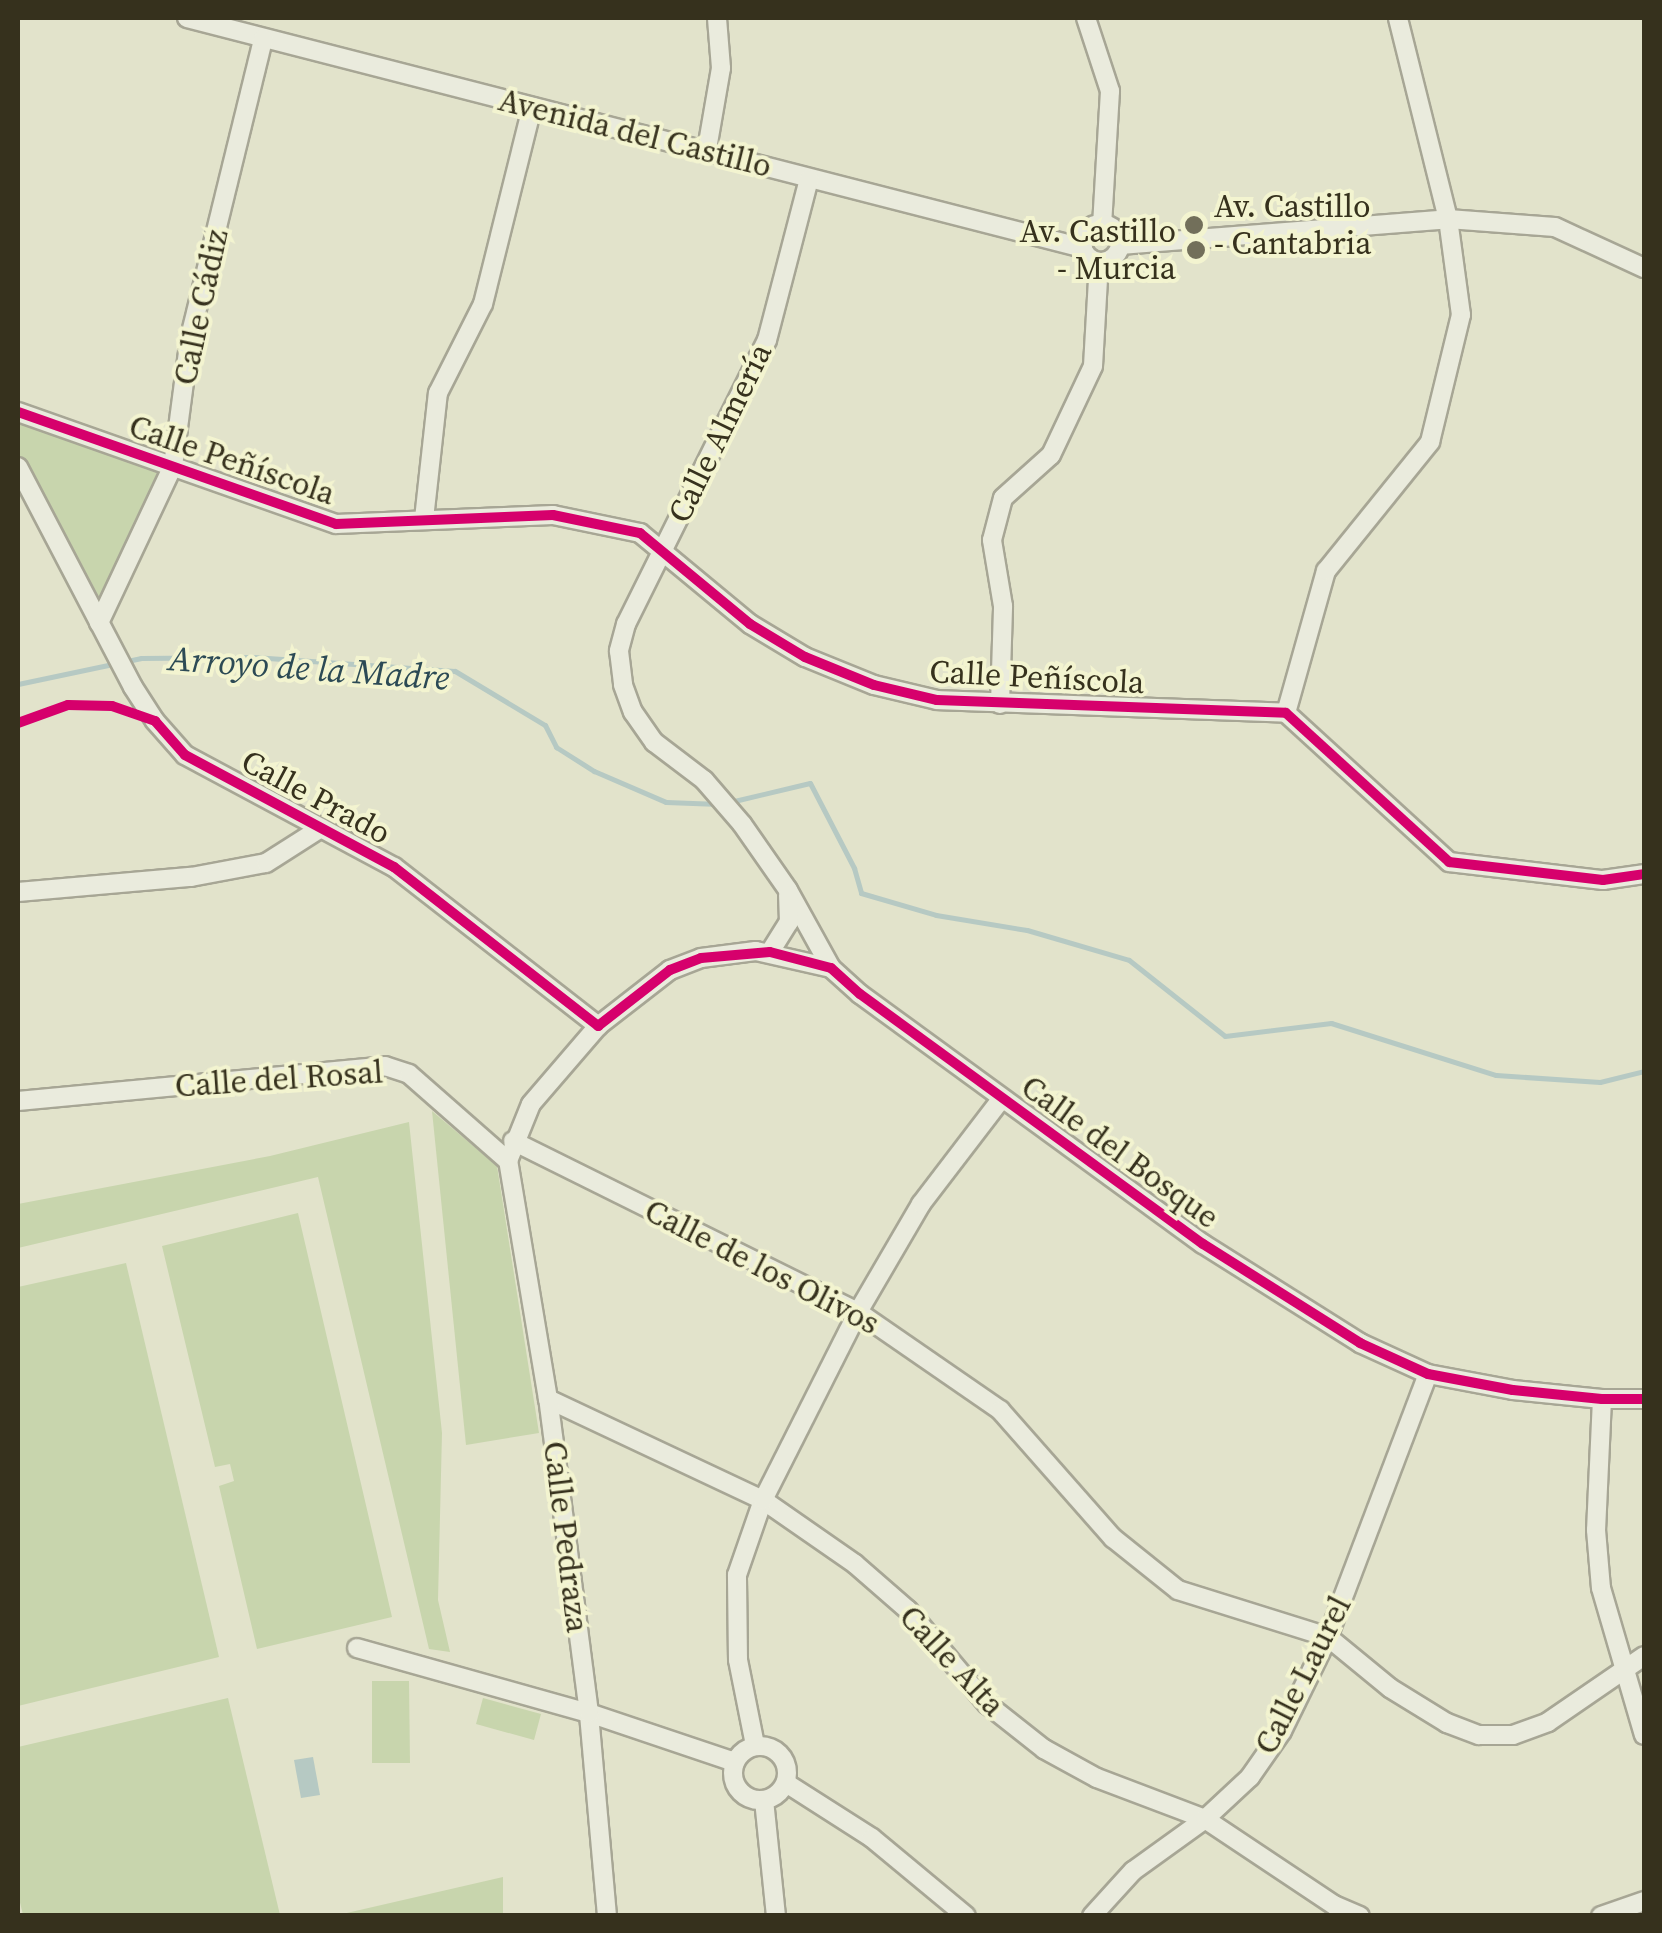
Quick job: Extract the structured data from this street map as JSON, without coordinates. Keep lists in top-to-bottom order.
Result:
{
  "streets": {
    "street": [
      "Avenida del Castillo",
      "Calle Cádiz",
      "Calle Almería",
      "Calle Peñíscola",
      "Calle Prado",
      "Calle del Rosal",
      "Calle del Bosque",
      "Calle de los Olivos",
      "Calle Pedraza",
      "Calle Alta",
      "Calle Laurel"
    ]
  },
  "crossings": [
    ["Avenida del Castillo", "Calle Cádiz"],
    ["Avenida del Castillo", "Calle Almería"],
    ["Calle Cádiz", "Calle Peñíscola"],
    ["Calle Cádiz", "Calle Prado"],
    ["Calle Almería", "Calle Peñíscola"],
    ["Calle Almería", "Calle del Bosque"],
    ["Calle Prado", "Calle del Bosque"],
    ["Calle del Rosal", "Calle del Bosque"],
    ["Calle del Rosal", "Calle Pedraza"],
    ["Calle del Bosque", "Calle de los Olivos"],
    ["Calle del Bosque", "Calle Pedraza"],
    ["Calle del Bosque", "Calle Laurel"],
    ["Calle de los Olivos", "Calle Laurel"],
    ["Calle Pedraza", "Calle Alta"],
    ["Calle Alta", "Calle Laurel"]
  ],
  "water": ["Arroyo de la Madre"],
  "places": ["Av. Castillo - Cantabria", "Av. Castillo - Murcia"]
}
